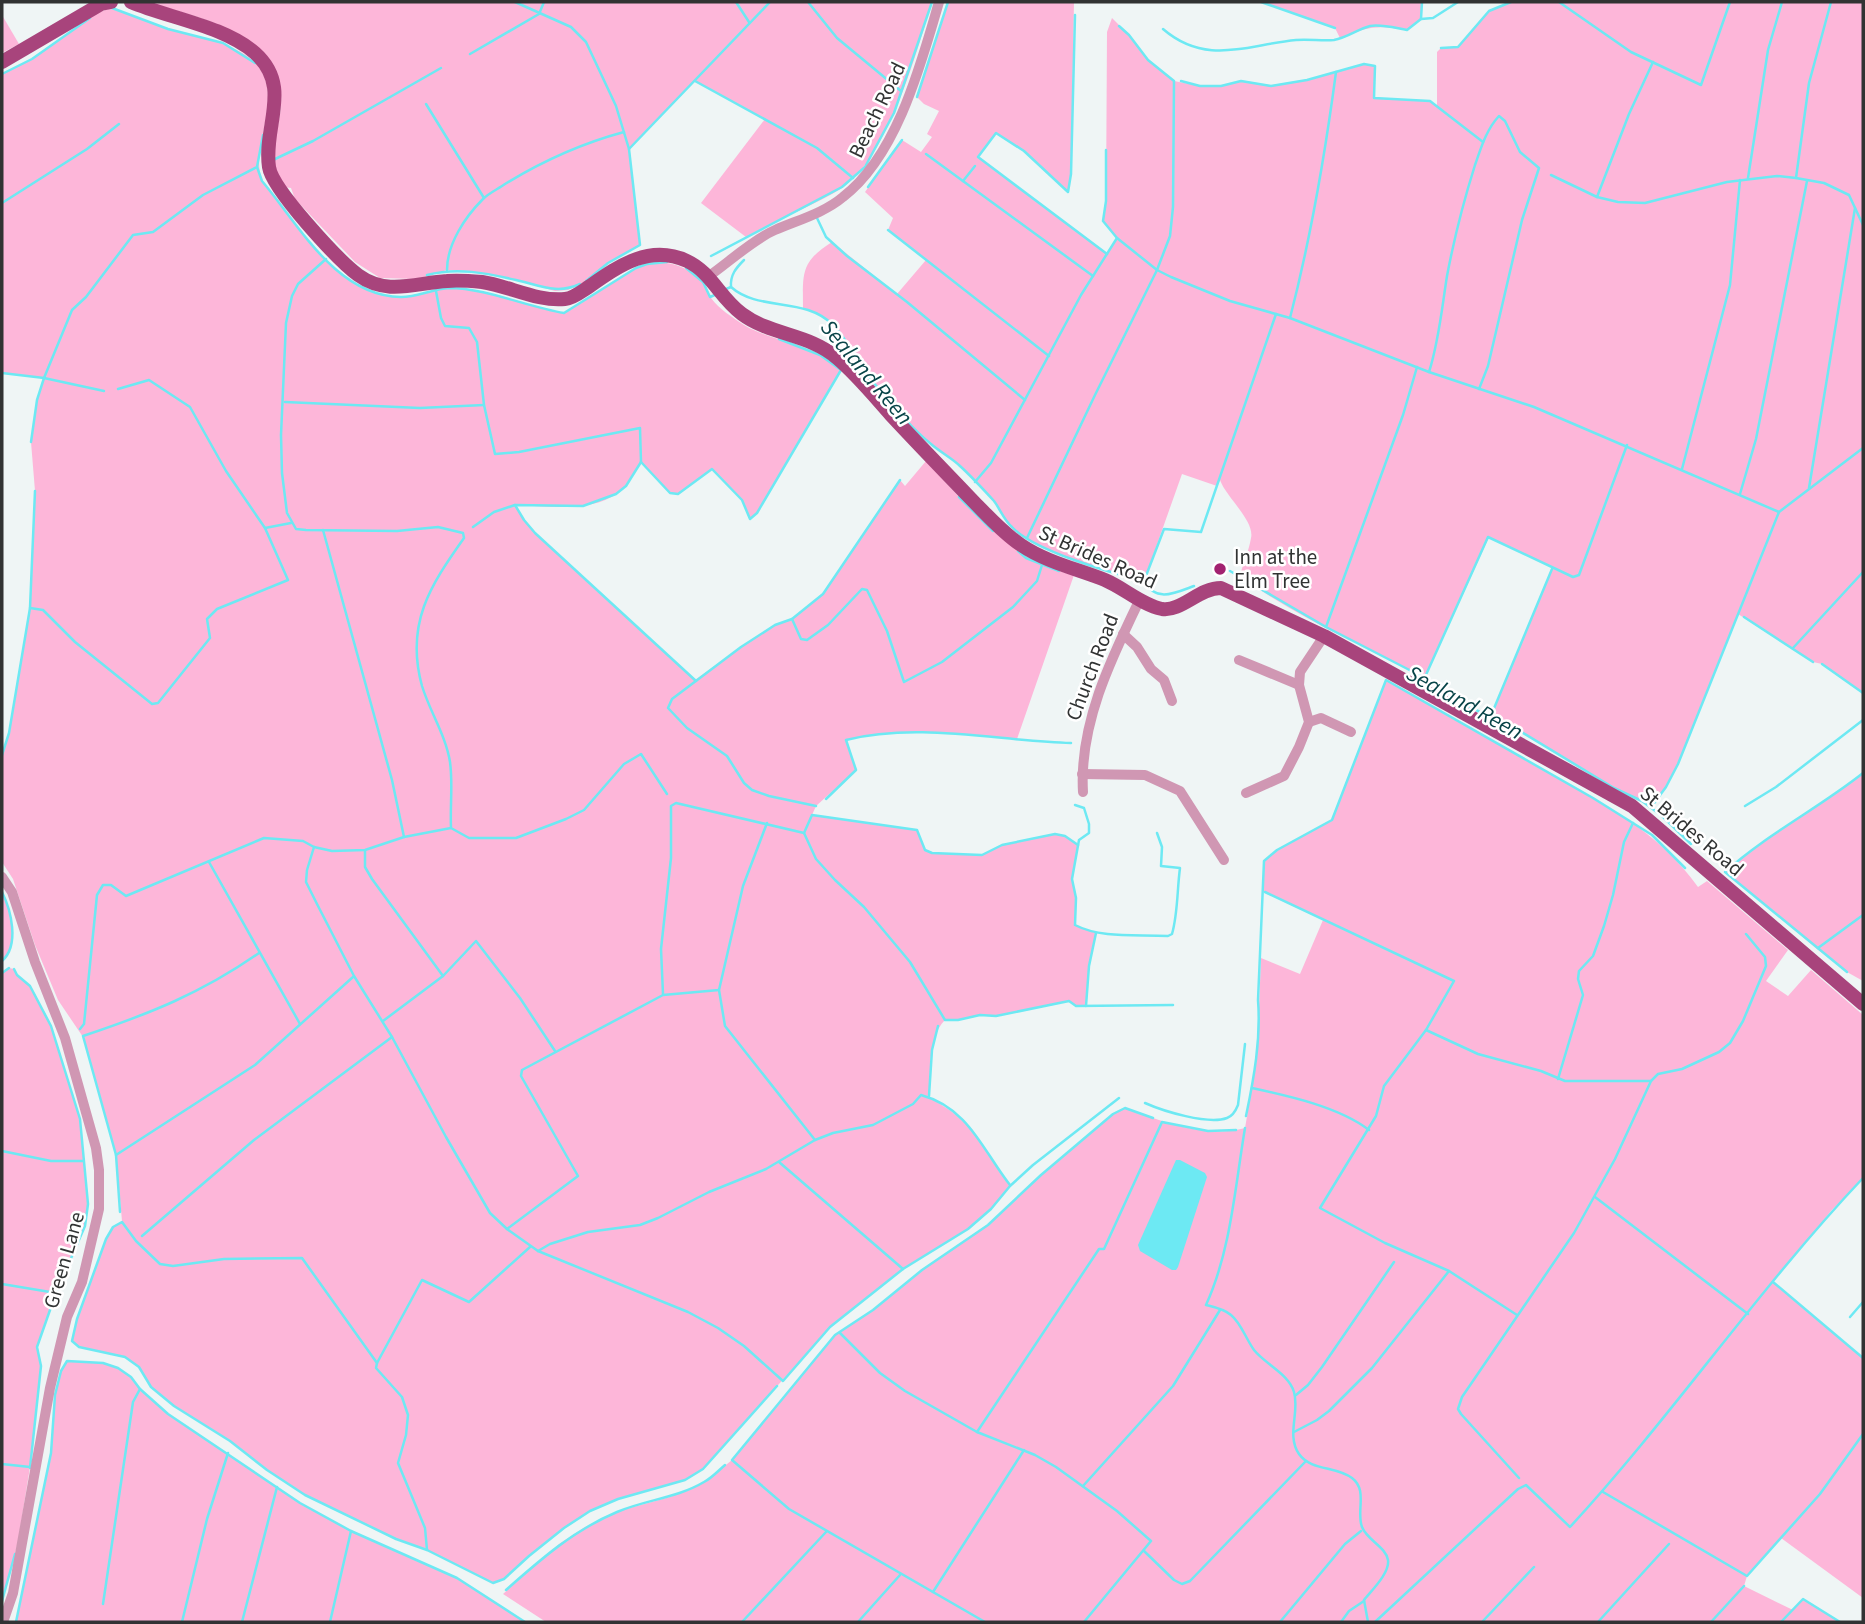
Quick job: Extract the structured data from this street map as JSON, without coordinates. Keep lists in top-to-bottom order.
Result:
{
  "streets": {
    "main road": ["St Brides Road"],
    "street": ["Beach Road", "Church Road", "Green Lane"]
  },
  "crossings": [
    ["Beach Road", "St Brides Road"],
    ["St Brides Road", "Church Road"]
  ],
  "water": ["Sealand Reen"],
  "places": ["Inn at the Elm Tree"]
}
